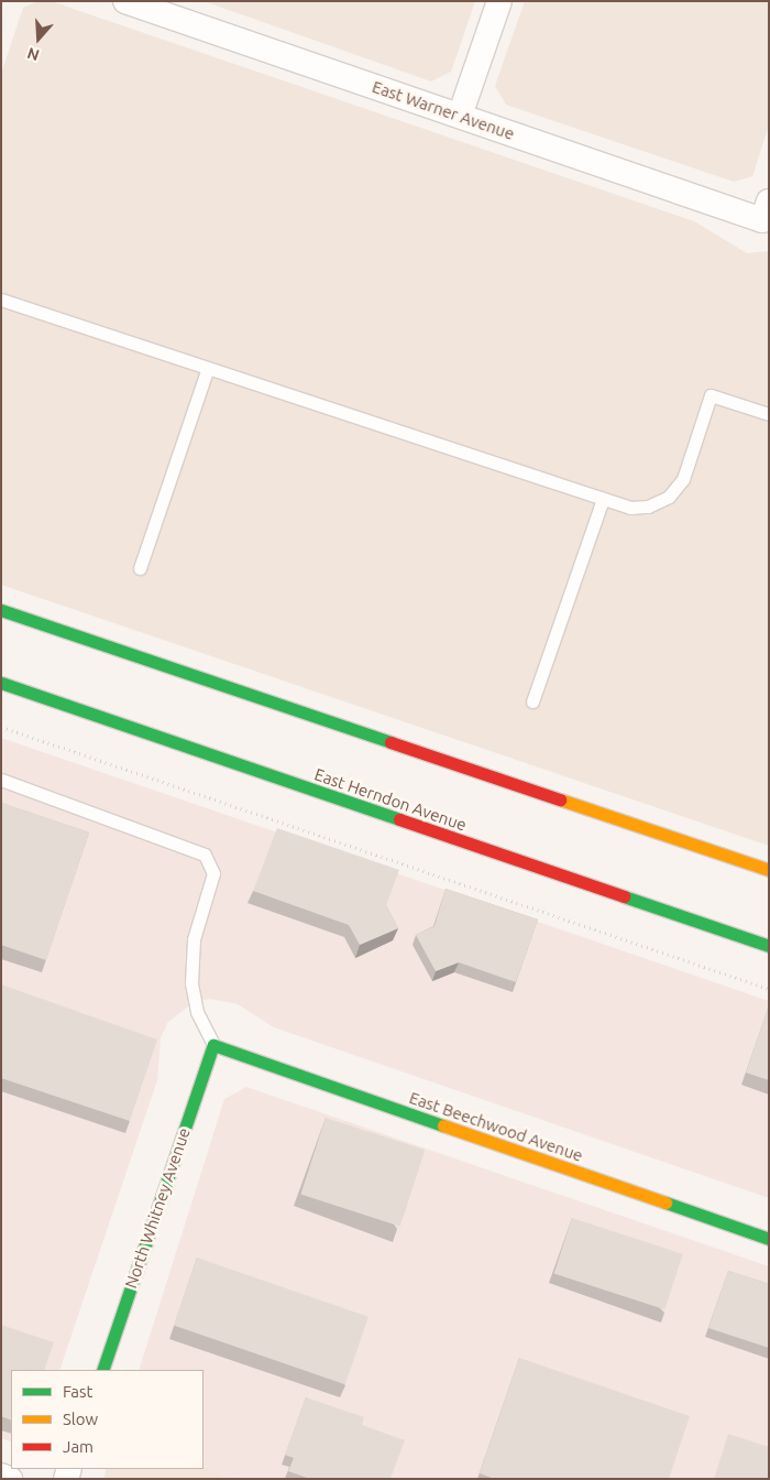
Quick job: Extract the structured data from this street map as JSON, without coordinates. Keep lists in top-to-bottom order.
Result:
{
  "streets": {
    "main road": ["East Herndon Avenue", "East Beechwood Avenue", "North Whitney Avenue"],
    "street": ["East Warner Avenue"]
  },
  "crossings": [
    ["East Beechwood Avenue", "North Whitney Avenue"]
  ],
  "legend": ["Fast", "Slow", "Jam"],
  "north": "bottom"
}
